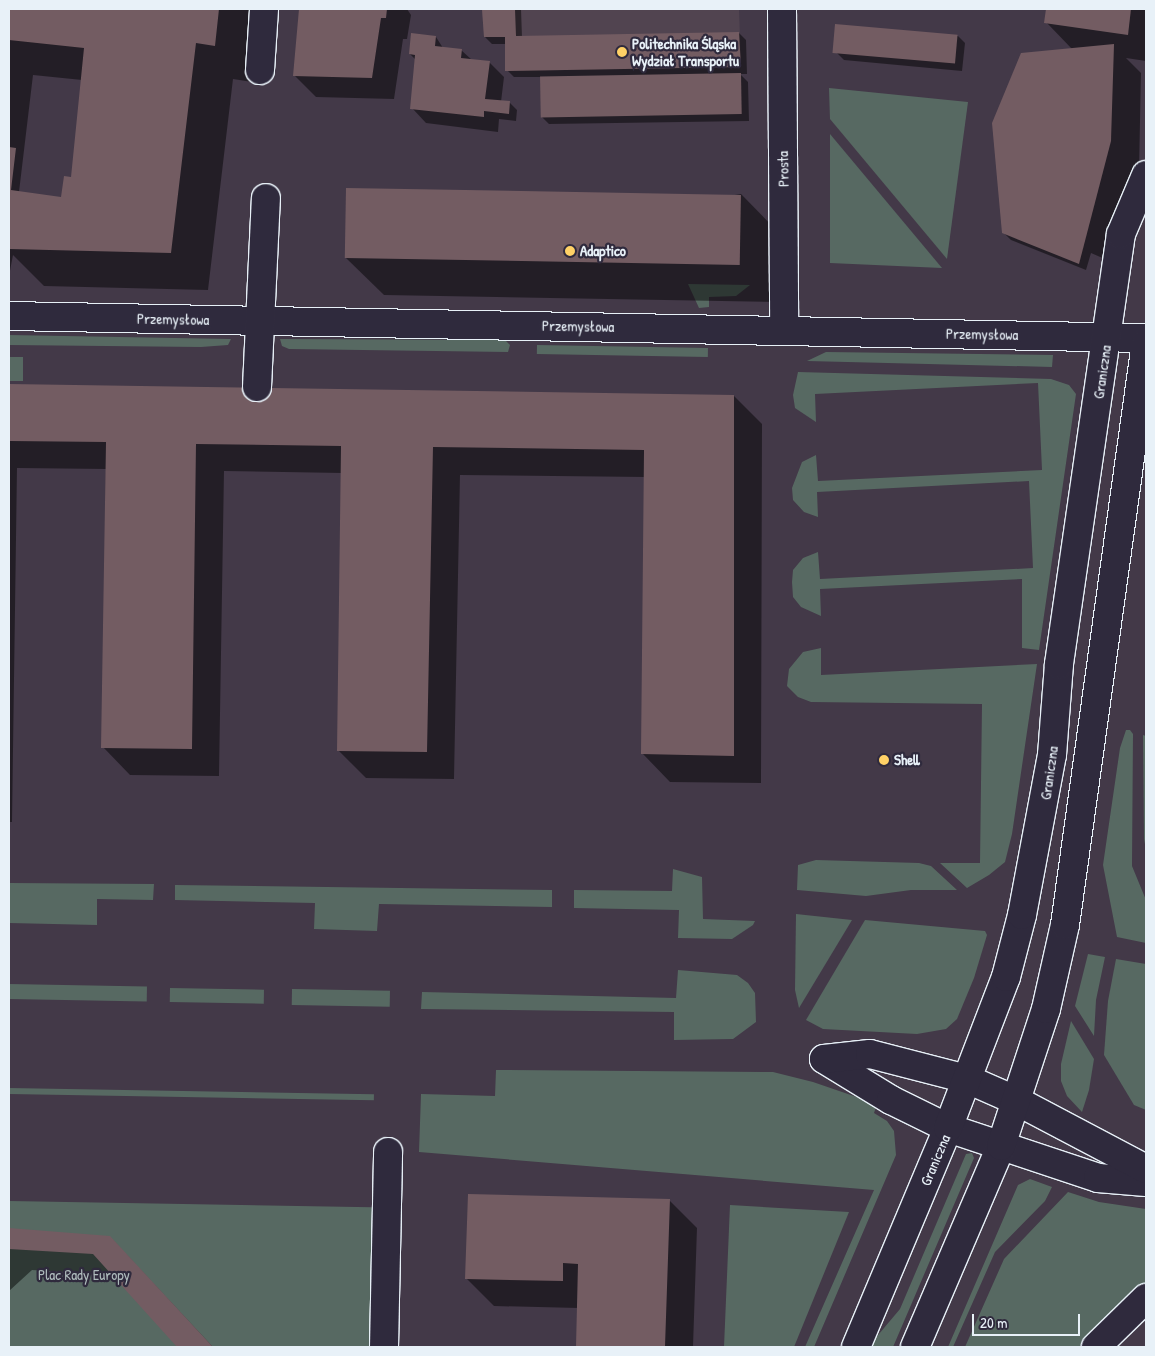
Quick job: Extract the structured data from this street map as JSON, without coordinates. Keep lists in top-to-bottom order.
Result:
{
  "streets": {
    "street": ["Prosta", "Przemysłowa", "Graniczna"]
  },
  "crossings": [
    ["Prosta", "Przemysłowa"],
    ["Przemysłowa", "Graniczna"]
  ],
  "parks": ["Plac Rady Europy"],
  "places": ["Politechnika Śląska Wydział Transportu", "Adaptico", "Shell"],
  "scale_bar": "20 m"
}
